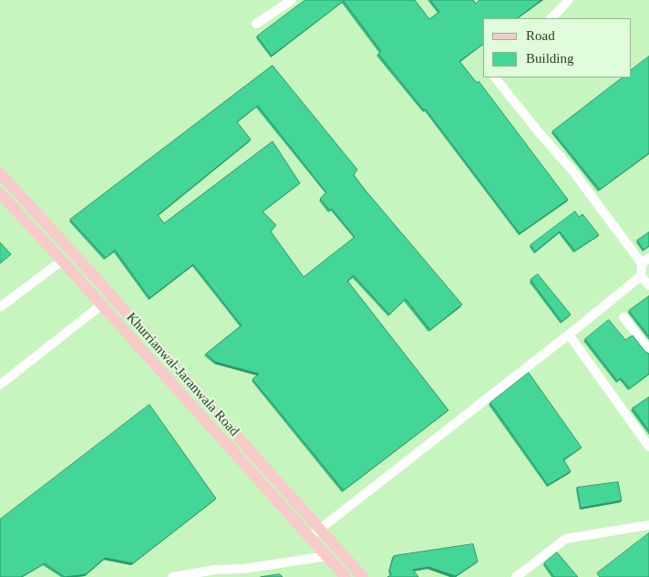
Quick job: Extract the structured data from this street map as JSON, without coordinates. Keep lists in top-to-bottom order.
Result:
{
  "streets": {
    "main road": ["Khurrianwal-Jaranwala Road"]
  },
  "legend": ["Road", "Building"]
}
